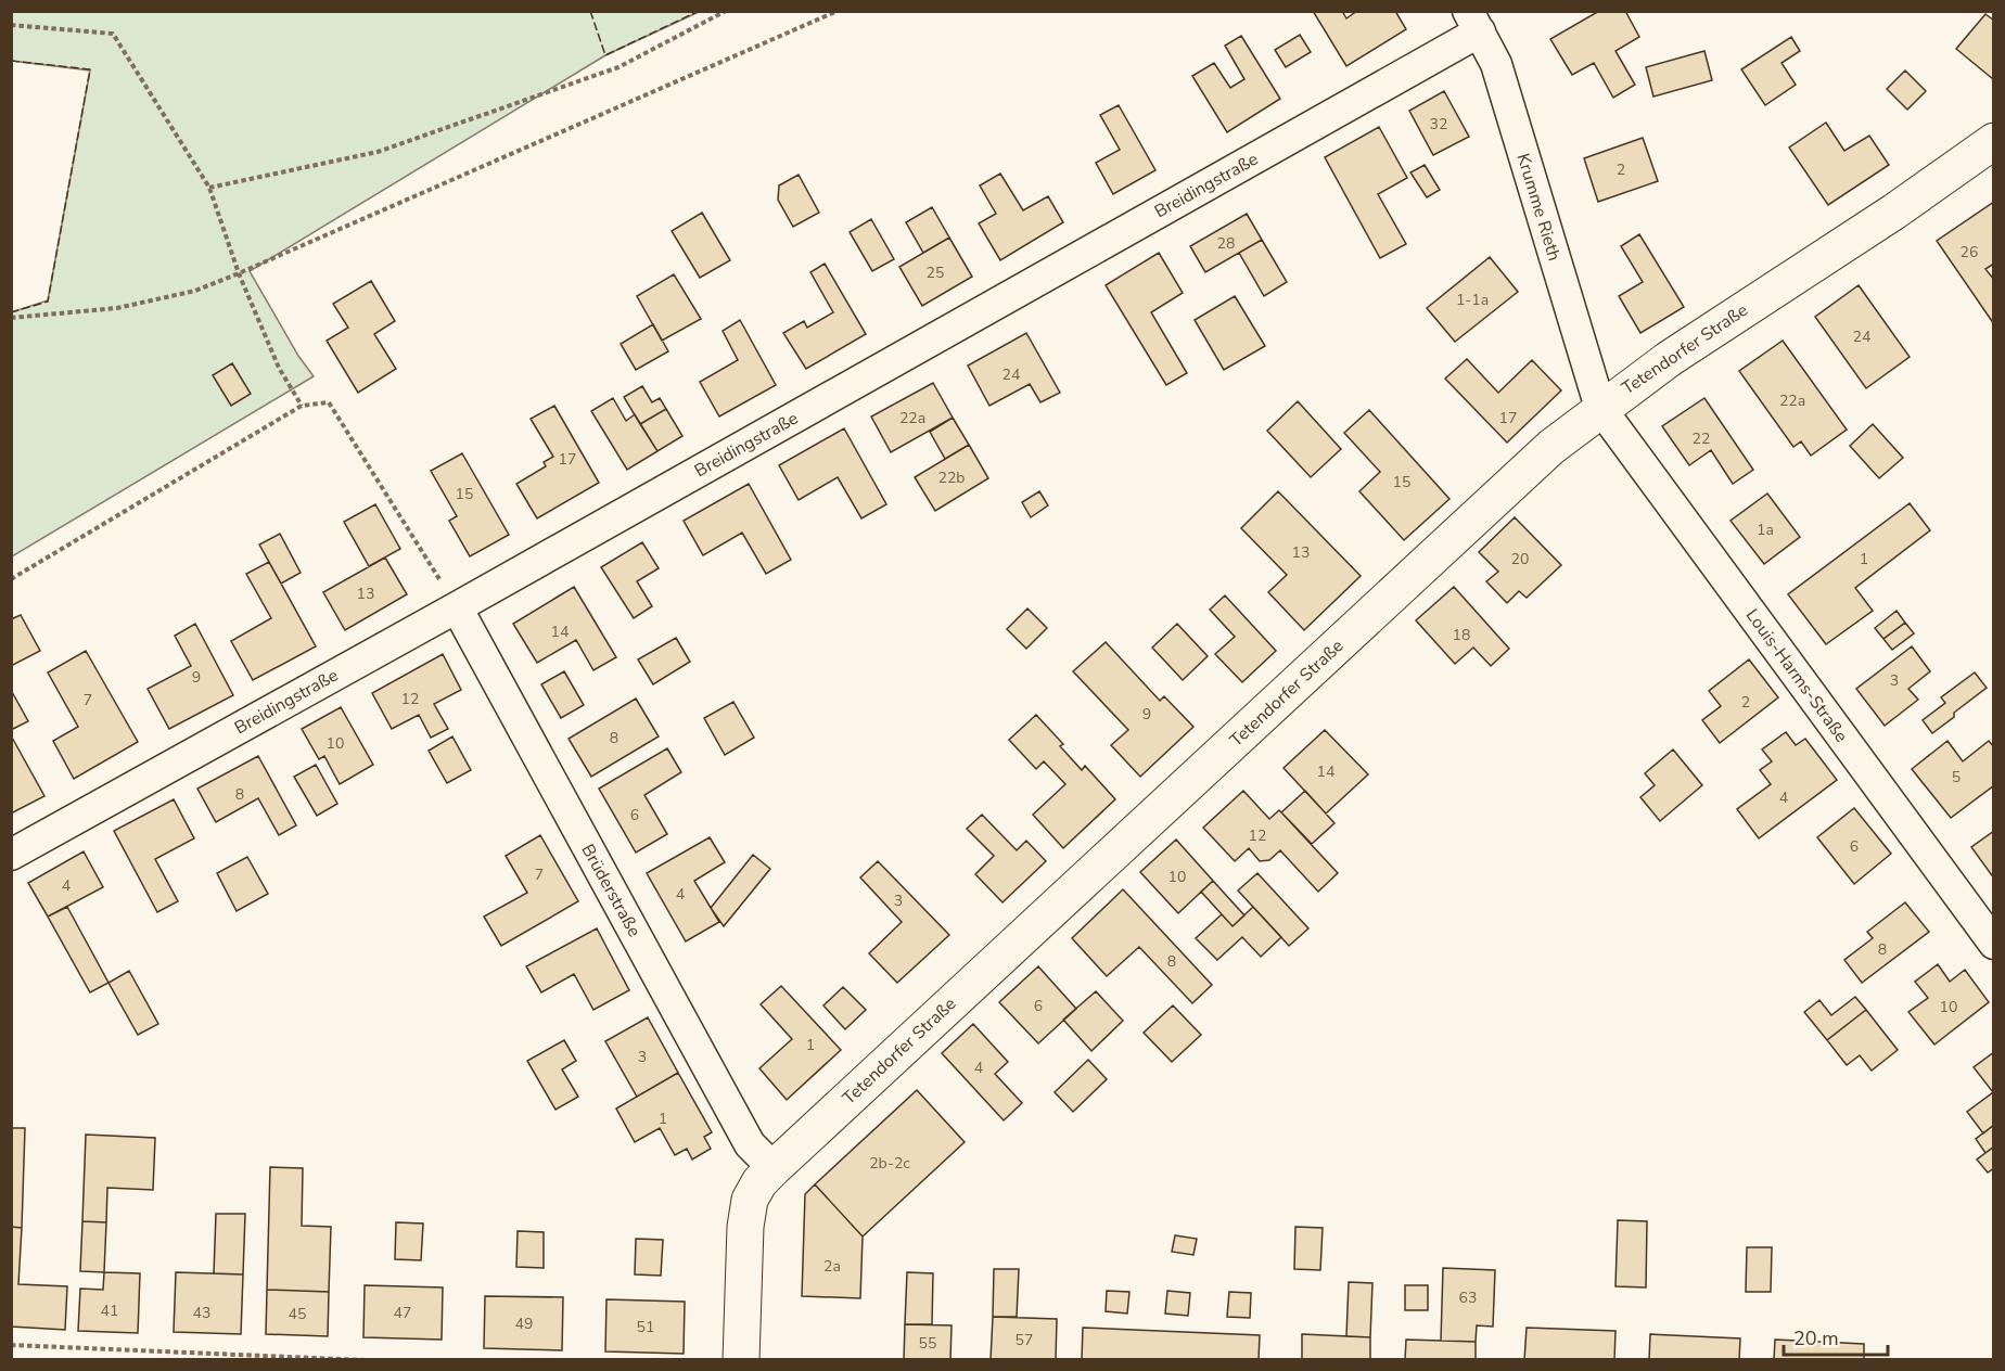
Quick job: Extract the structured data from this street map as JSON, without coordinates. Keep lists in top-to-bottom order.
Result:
{
  "streets": {
    "street": [
      "Breidingstraße",
      "Krumme Rieth",
      "Tetendorfer Straße",
      "Louis-Harms-Straße",
      "Brüderstraße"
    ]
  },
  "crossings": [
    ["Breidingstraße", "Krumme Rieth"],
    ["Breidingstraße", "Brüderstraße"],
    ["Krumme Rieth", "Tetendorfer Straße"],
    ["Krumme Rieth", "Louis-Harms-Straße"],
    ["Tetendorfer Straße", "Louis-Harms-Straße"],
    ["Tetendorfer Straße", "Brüderstraße"]
  ],
  "house_numbers": [
    "32",
    "2",
    "28",
    "26",
    "25",
    "1-1a",
    "24",
    "24",
    "22a",
    "22a",
    "17",
    "22",
    "17",
    "22b",
    "15",
    "15",
    "1a",
    "13",
    "20",
    "1",
    "13",
    "14",
    "18",
    "9",
    "3",
    "12",
    "7",
    "2",
    "9",
    "8",
    "10",
    "14",
    "5",
    "8",
    "4",
    "6",
    "12",
    "6",
    "7",
    "10",
    "4",
    "4",
    "3",
    "8",
    "8",
    "6",
    "10",
    "1",
    "3",
    "4",
    "1",
    "2b-2c",
    "2a",
    "63",
    "41",
    "43",
    "47",
    "45",
    "49",
    "51",
    "57",
    "55"
  ],
  "scale_bar": "20 m"
}
